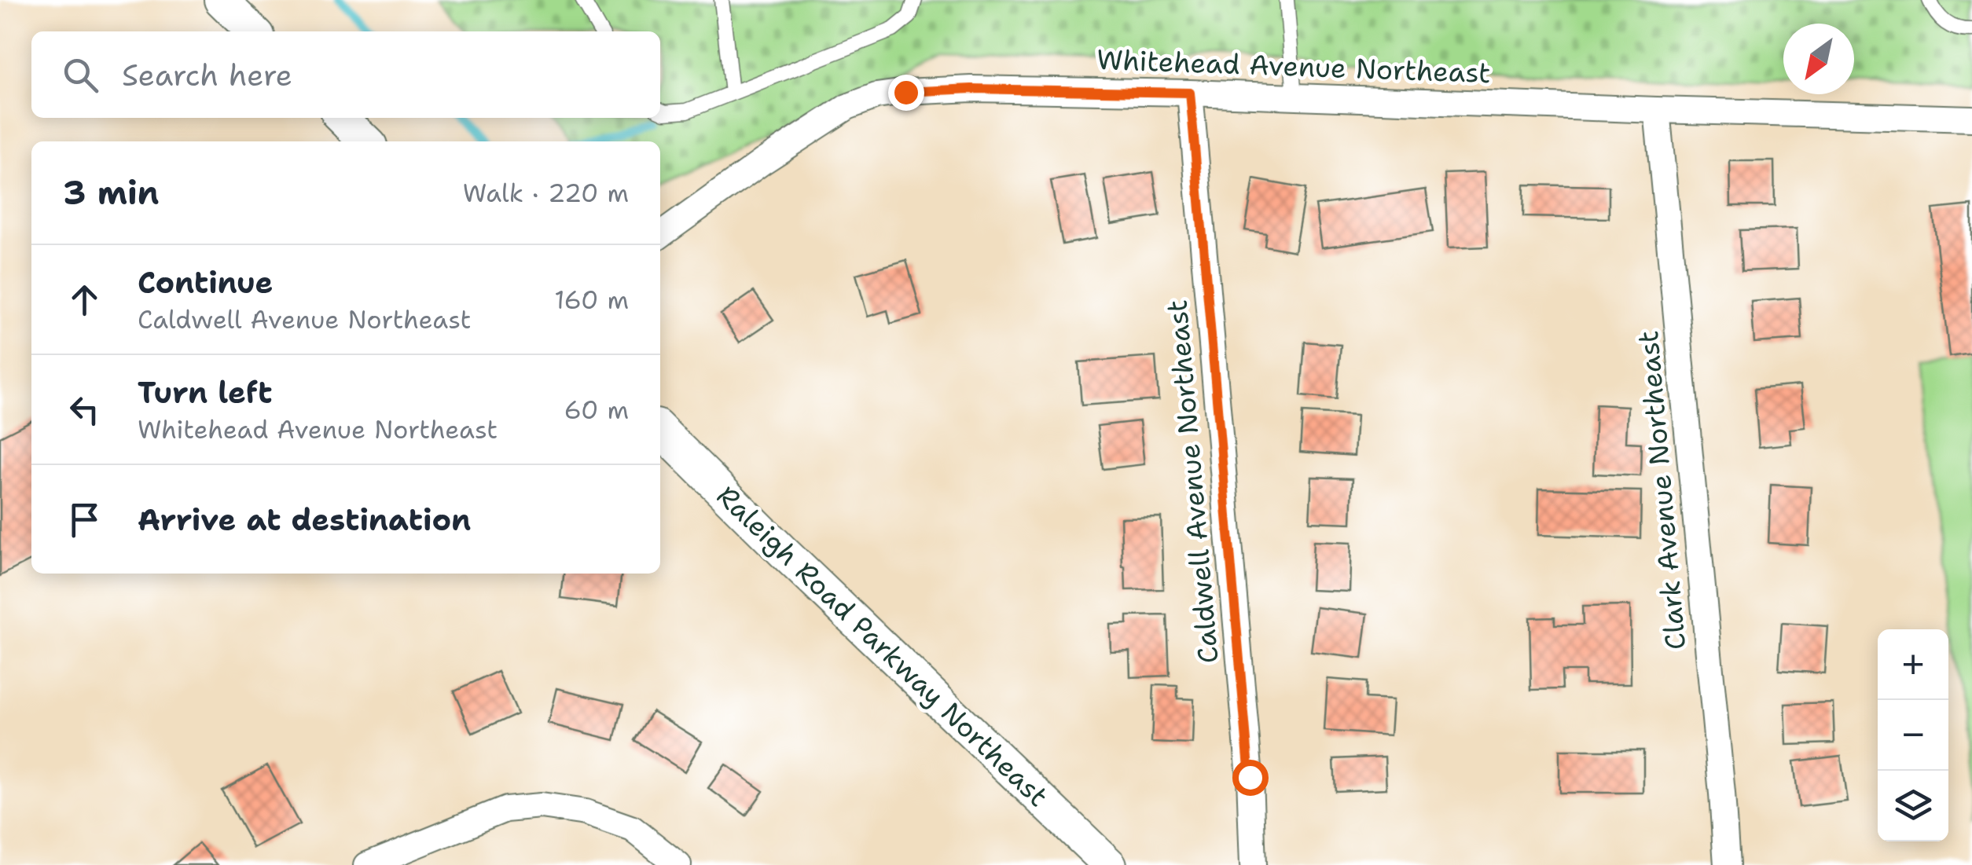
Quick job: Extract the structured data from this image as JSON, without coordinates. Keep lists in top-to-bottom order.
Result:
{
  "streets": {
    "street": [
      "Whitehead Avenue Northeast",
      "Caldwell Avenue Northeast",
      "Clark Avenue Northeast",
      "Raleigh Road Parkway Northeast"
    ]
  },
  "crossings": [
    ["Whitehead Avenue Northeast", "Caldwell Avenue Northeast"],
    ["Whitehead Avenue Northeast", "Clark Avenue Northeast"]
  ],
  "north": "bottom left",
  "page": {
    "search": "Search here",
    "heading": ["3 min", "Walk · 220 m"],
    "list": [
      ["Continue", "Caldwell Avenue Northeast", "160 m"],
      ["Turn left", "Whitehead Avenue Northeast", "60 m"],
      "Arrive at destination"
    ],
    "map_buttons": ["+", "−"]
  }
}
